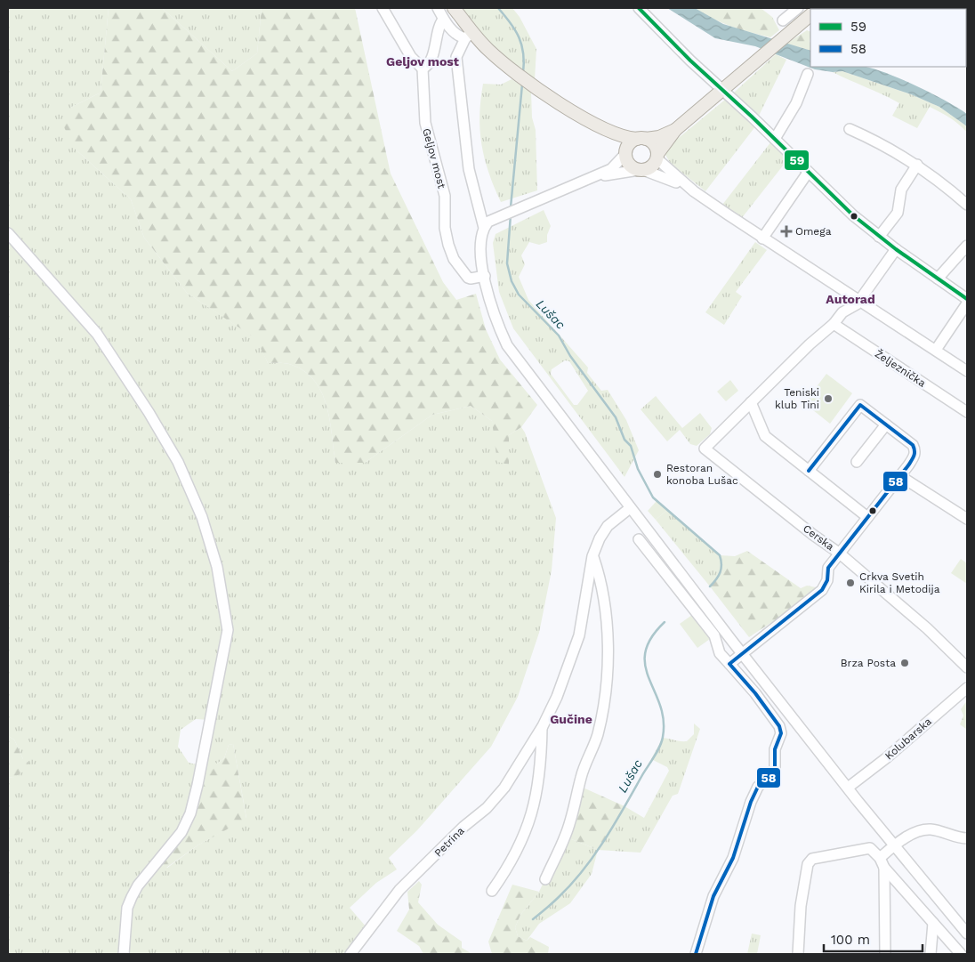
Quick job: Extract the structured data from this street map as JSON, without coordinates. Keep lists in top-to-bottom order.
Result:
{
  "streets": {
    "street": [
      "Geljov most",
      "Željeznička",
      "Cerska",
      "Kolubarska",
      "Petrina"
    ]
  },
  "districts": ["Geljov most", "Autorad", "Gučine"],
  "water": ["Lušac"],
  "places": {
    "health": ["Omega"],
    "other": [
      "Teniski klub Tini",
      "Restoran konoba Lušac",
      "Crkva Svetih Kirila i Metodija",
      "Brza Posta"
    ]
  },
  "lines": ["transit line 59", "transit line 58"],
  "legend": ["59", "58"],
  "scale_bar": "100 m"
}
